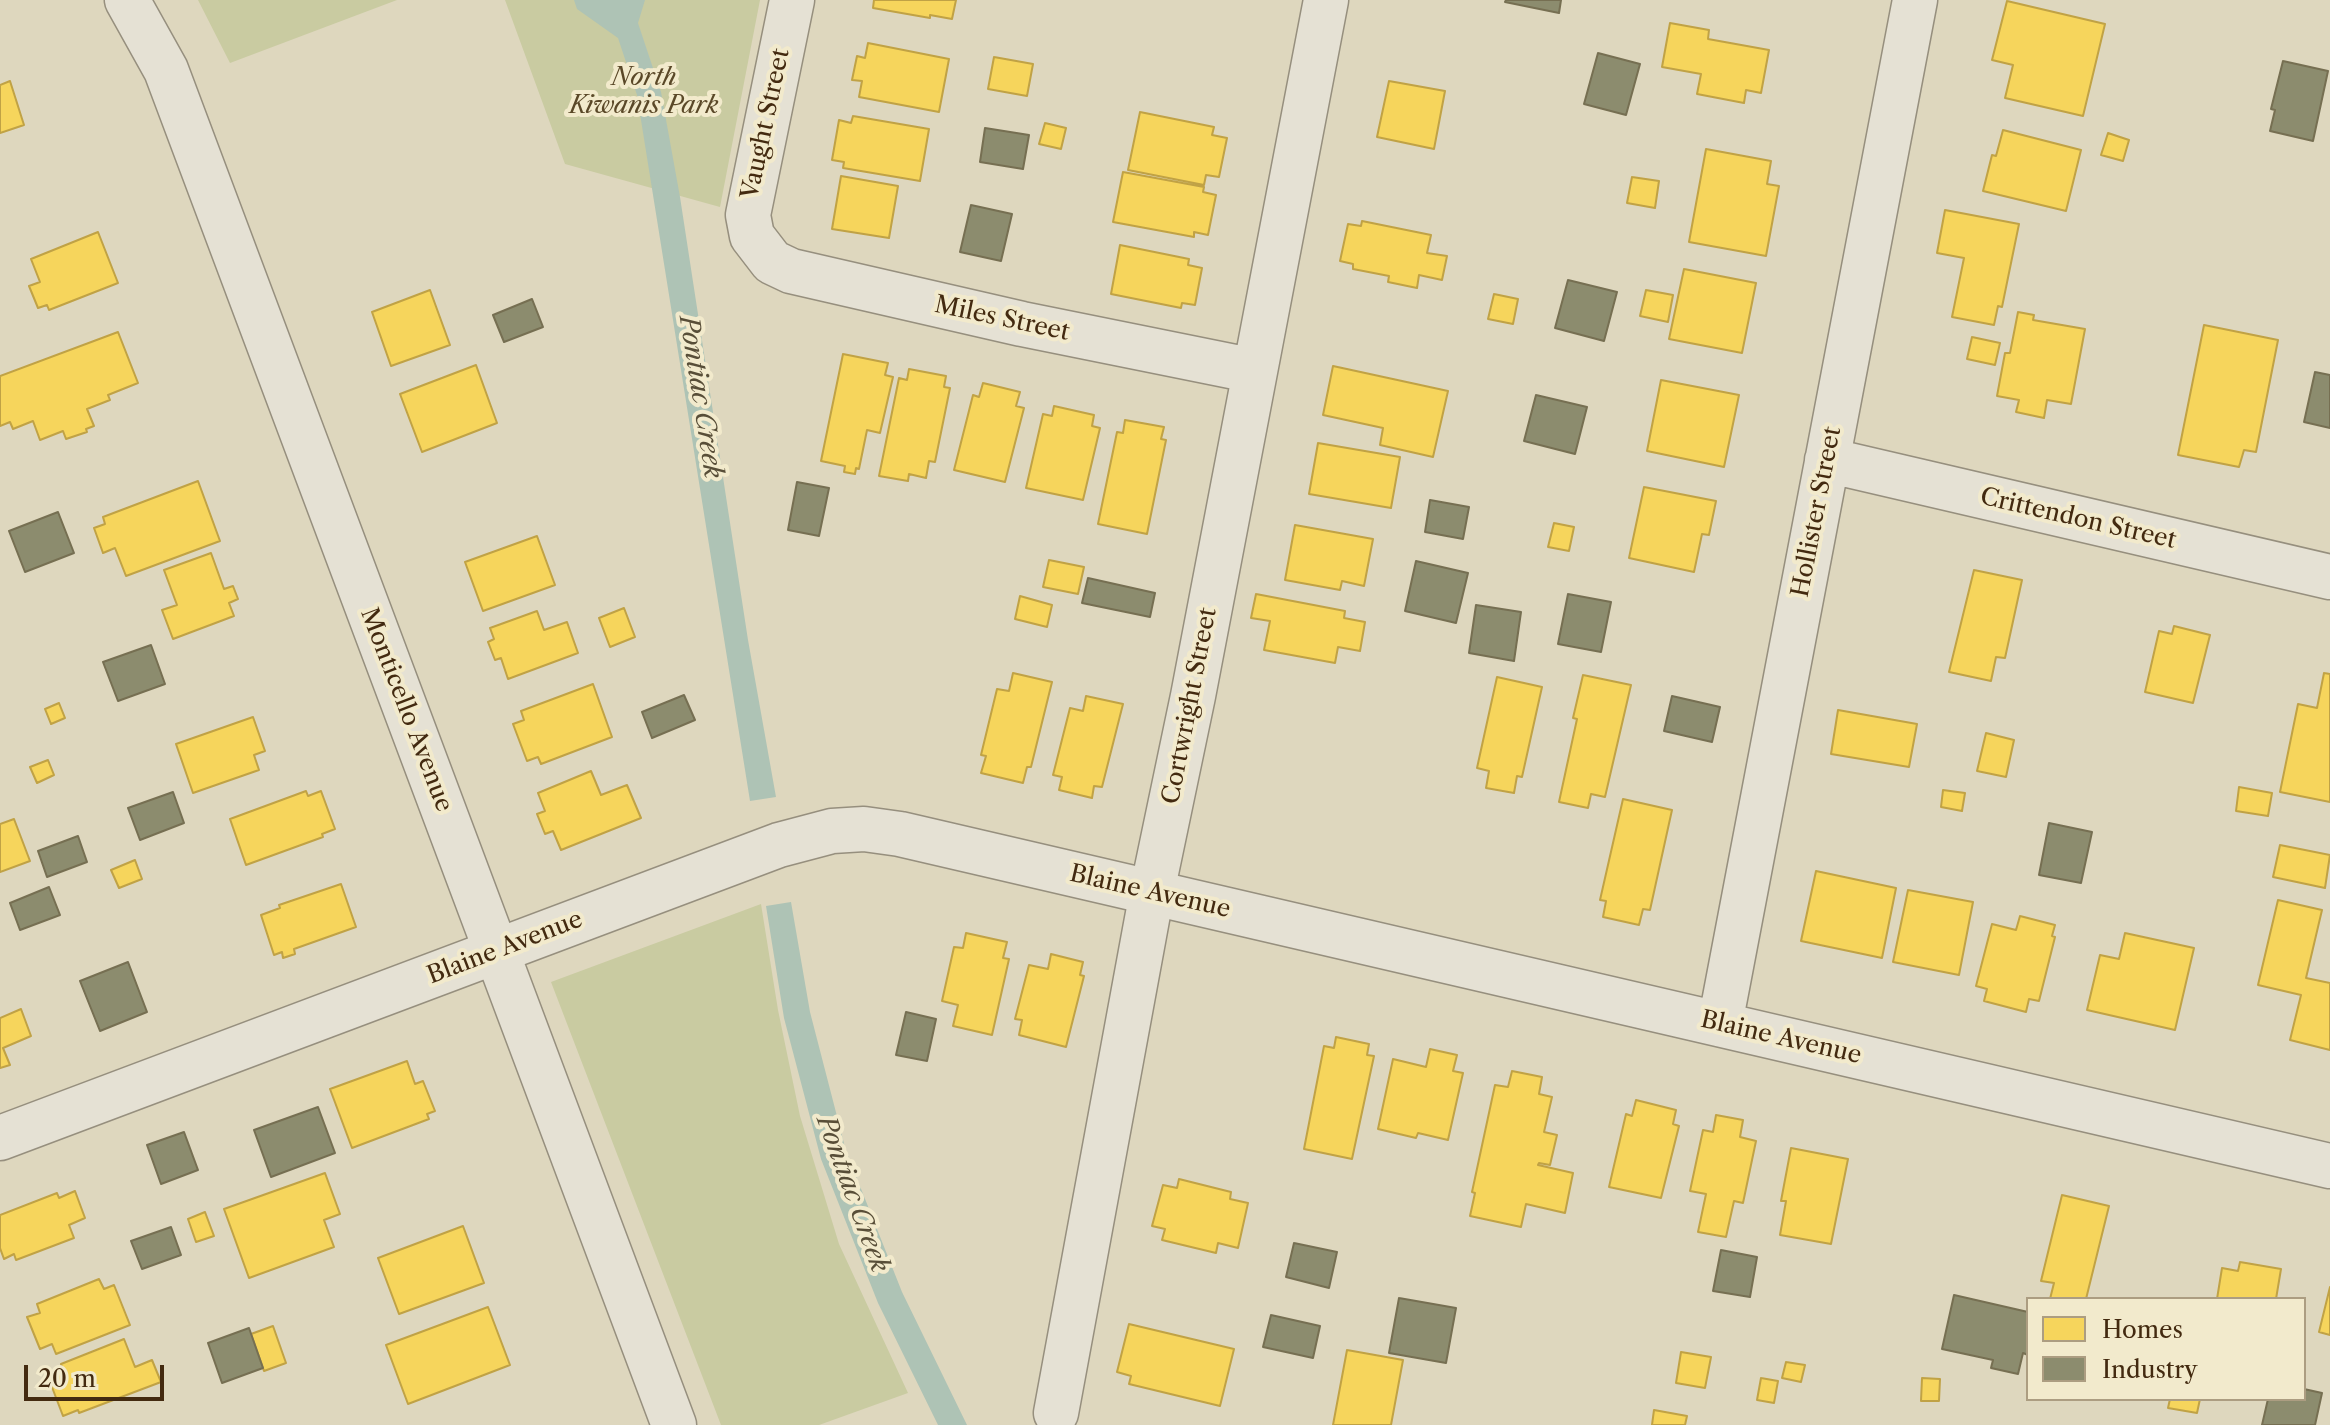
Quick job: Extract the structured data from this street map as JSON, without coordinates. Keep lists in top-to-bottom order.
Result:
{
  "streets": {
    "street": [
      "Vaught Street",
      "Miles Street",
      "Hollister Street",
      "Crittendon Street",
      "Cortwright Street",
      "Monticello Avenue",
      "Blaine Avenue"
    ]
  },
  "crossings": [
    ["Vaught Street", "Miles Street"],
    ["Miles Street", "Cortwright Street"],
    ["Hollister Street", "Crittendon Street"],
    ["Hollister Street", "Blaine Avenue"],
    ["Cortwright Street", "Blaine Avenue"],
    ["Monticello Avenue", "Blaine Avenue"]
  ],
  "water": ["Pontiac Creek"],
  "parks": ["North Kiwanis Park"],
  "legend": ["Homes", "Industry"],
  "scale_bar": "20 m"
}
